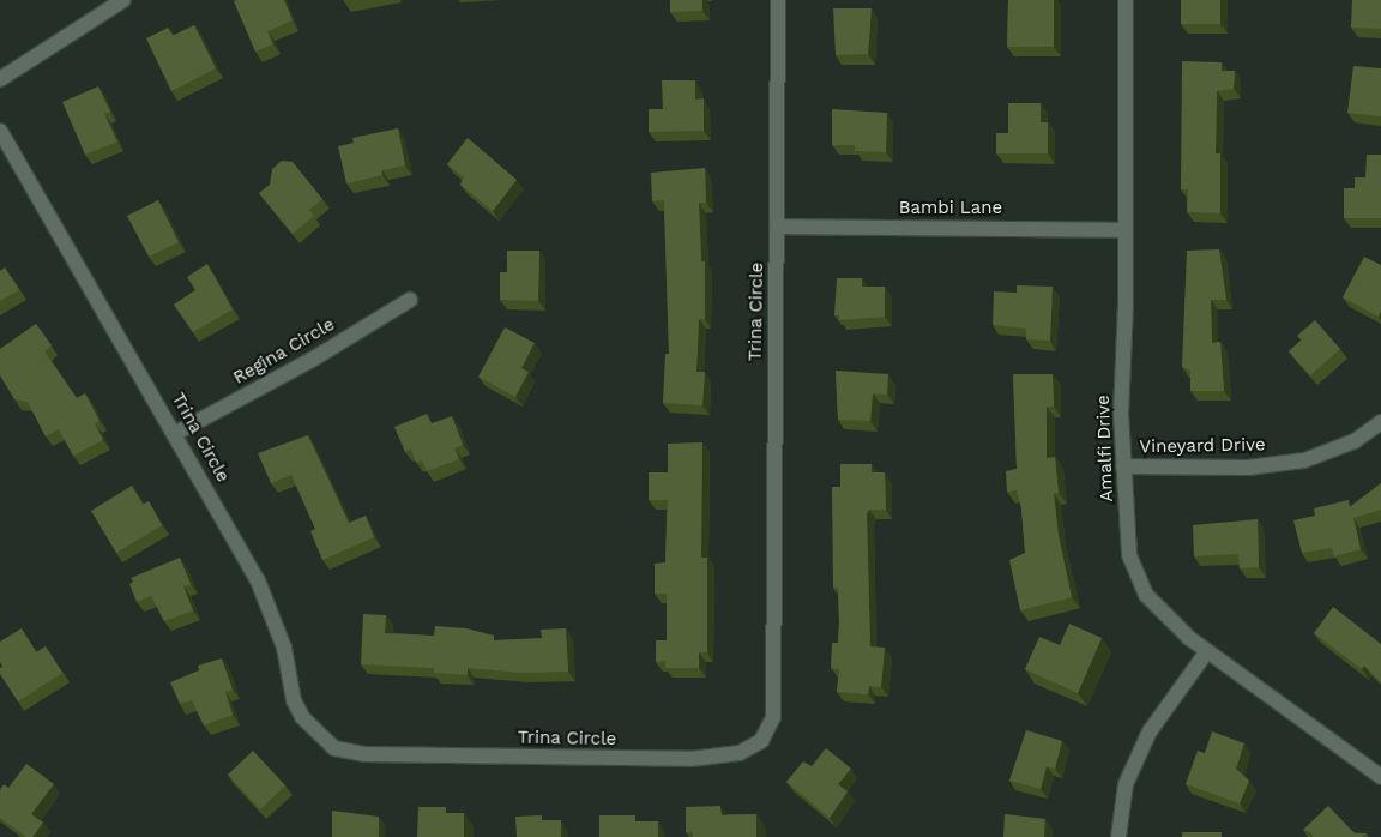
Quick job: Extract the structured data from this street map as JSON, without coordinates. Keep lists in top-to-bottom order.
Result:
{
  "streets": {
    "street": [
      "Bambi Lane",
      "Trina Circle",
      "Regina Circle",
      "Vineyard Drive",
      "Amalfi Drive"
    ]
  },
  "crossings": [
    ["Bambi Lane", "Trina Circle"],
    ["Bambi Lane", "Amalfi Drive"],
    ["Trina Circle", "Regina Circle"],
    ["Vineyard Drive", "Amalfi Drive"]
  ]
}
